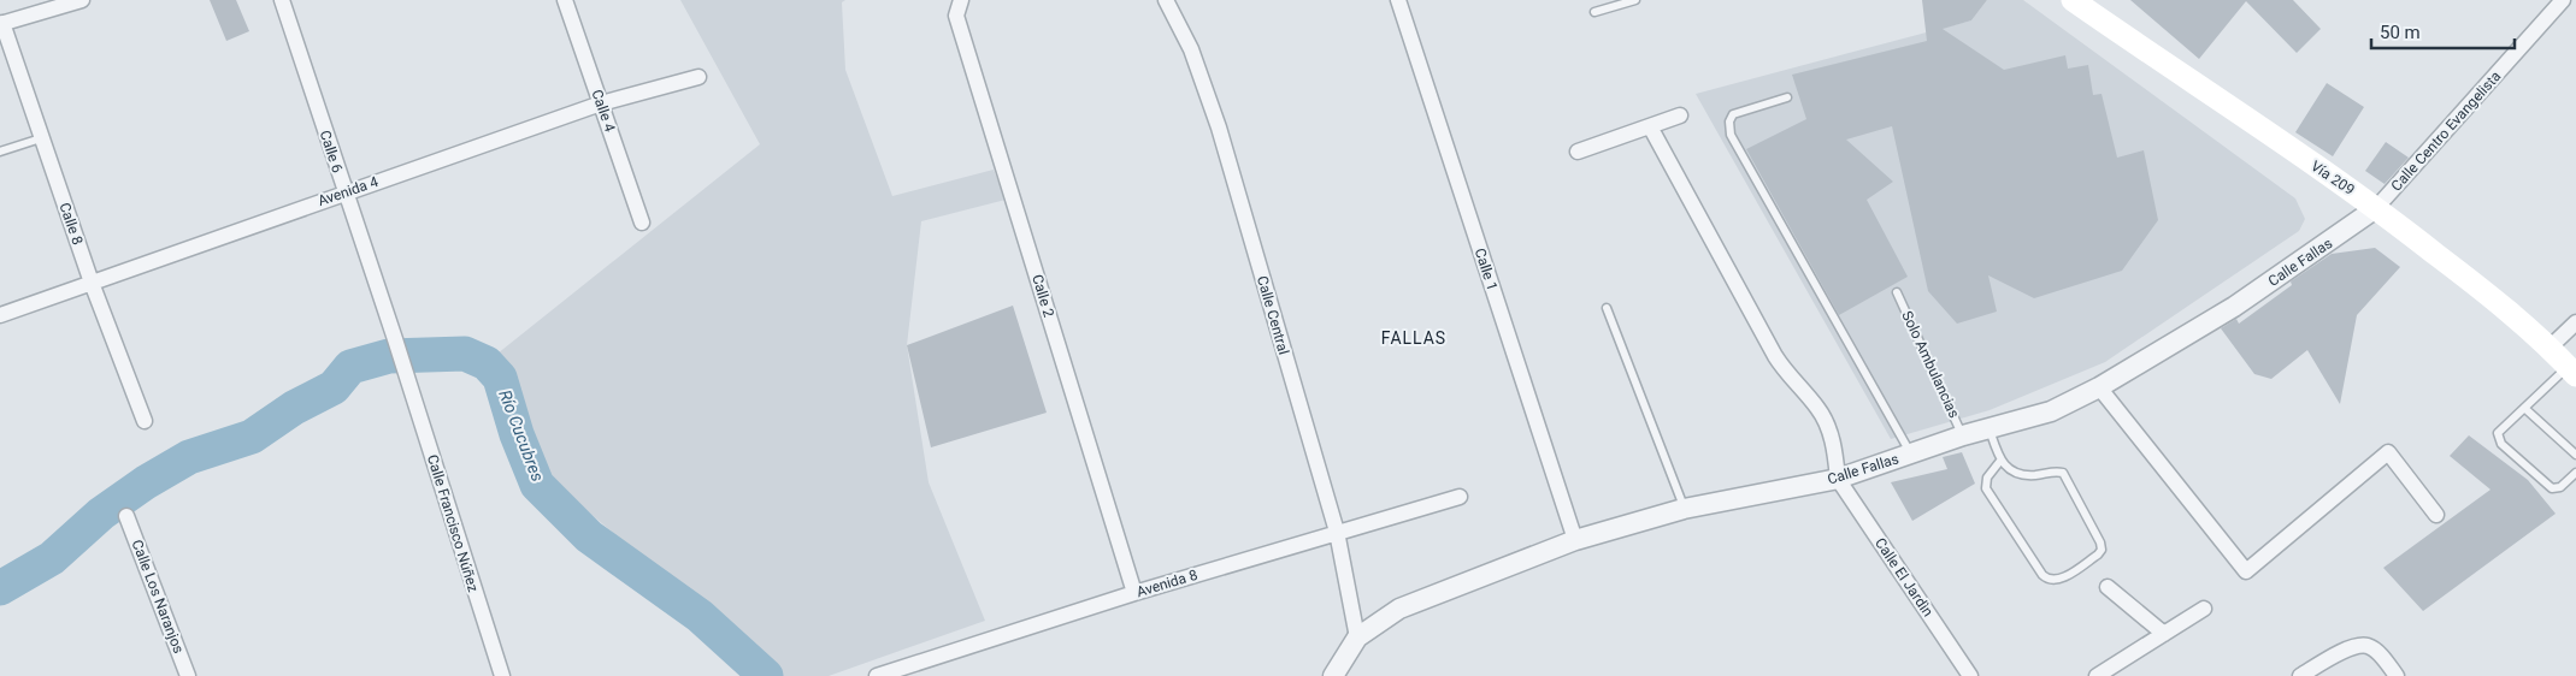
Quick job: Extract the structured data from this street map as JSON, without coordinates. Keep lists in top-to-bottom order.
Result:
{
  "streets": {
    "main road": ["Vía 209"],
    "street": [
      "Calle 4",
      "Calle Centro Evangelista",
      "Calle 6",
      "Avenida 4",
      "Calle 8",
      "Calle Fallas",
      "Calle 1",
      "Calle 2",
      "Calle Central",
      "Calle Francisco Núñez",
      "Calle El Jardìn",
      "Avenida 8",
      "Calle Los Naranjos"
    ],
    "lane": ["Solo Ambulancias"]
  },
  "crossings": [
    ["Calle 4", "Avenida 4"],
    ["Calle Centro Evangelista", "Vía 209"],
    ["Calle Centro Evangelista", "Calle Fallas"],
    ["Calle 6", "Avenida 4"],
    ["Calle 6", "Calle Francisco Núñez"],
    ["Vía 209", "Calle Fallas"],
    ["Avenida 4", "Calle 8"],
    ["Calle Fallas", "Calle 1"],
    ["Calle Fallas", "Calle Central"],
    ["Calle Fallas", "Solo Ambulancias"],
    ["Calle Fallas", "Calle El Jardìn"],
    ["Calle 2", "Avenida 8"],
    ["Calle Central", "Avenida 8"]
  ],
  "districts": ["FALLAS"],
  "water": ["Río Cucubres"],
  "scale_bar": "50 m"
}
